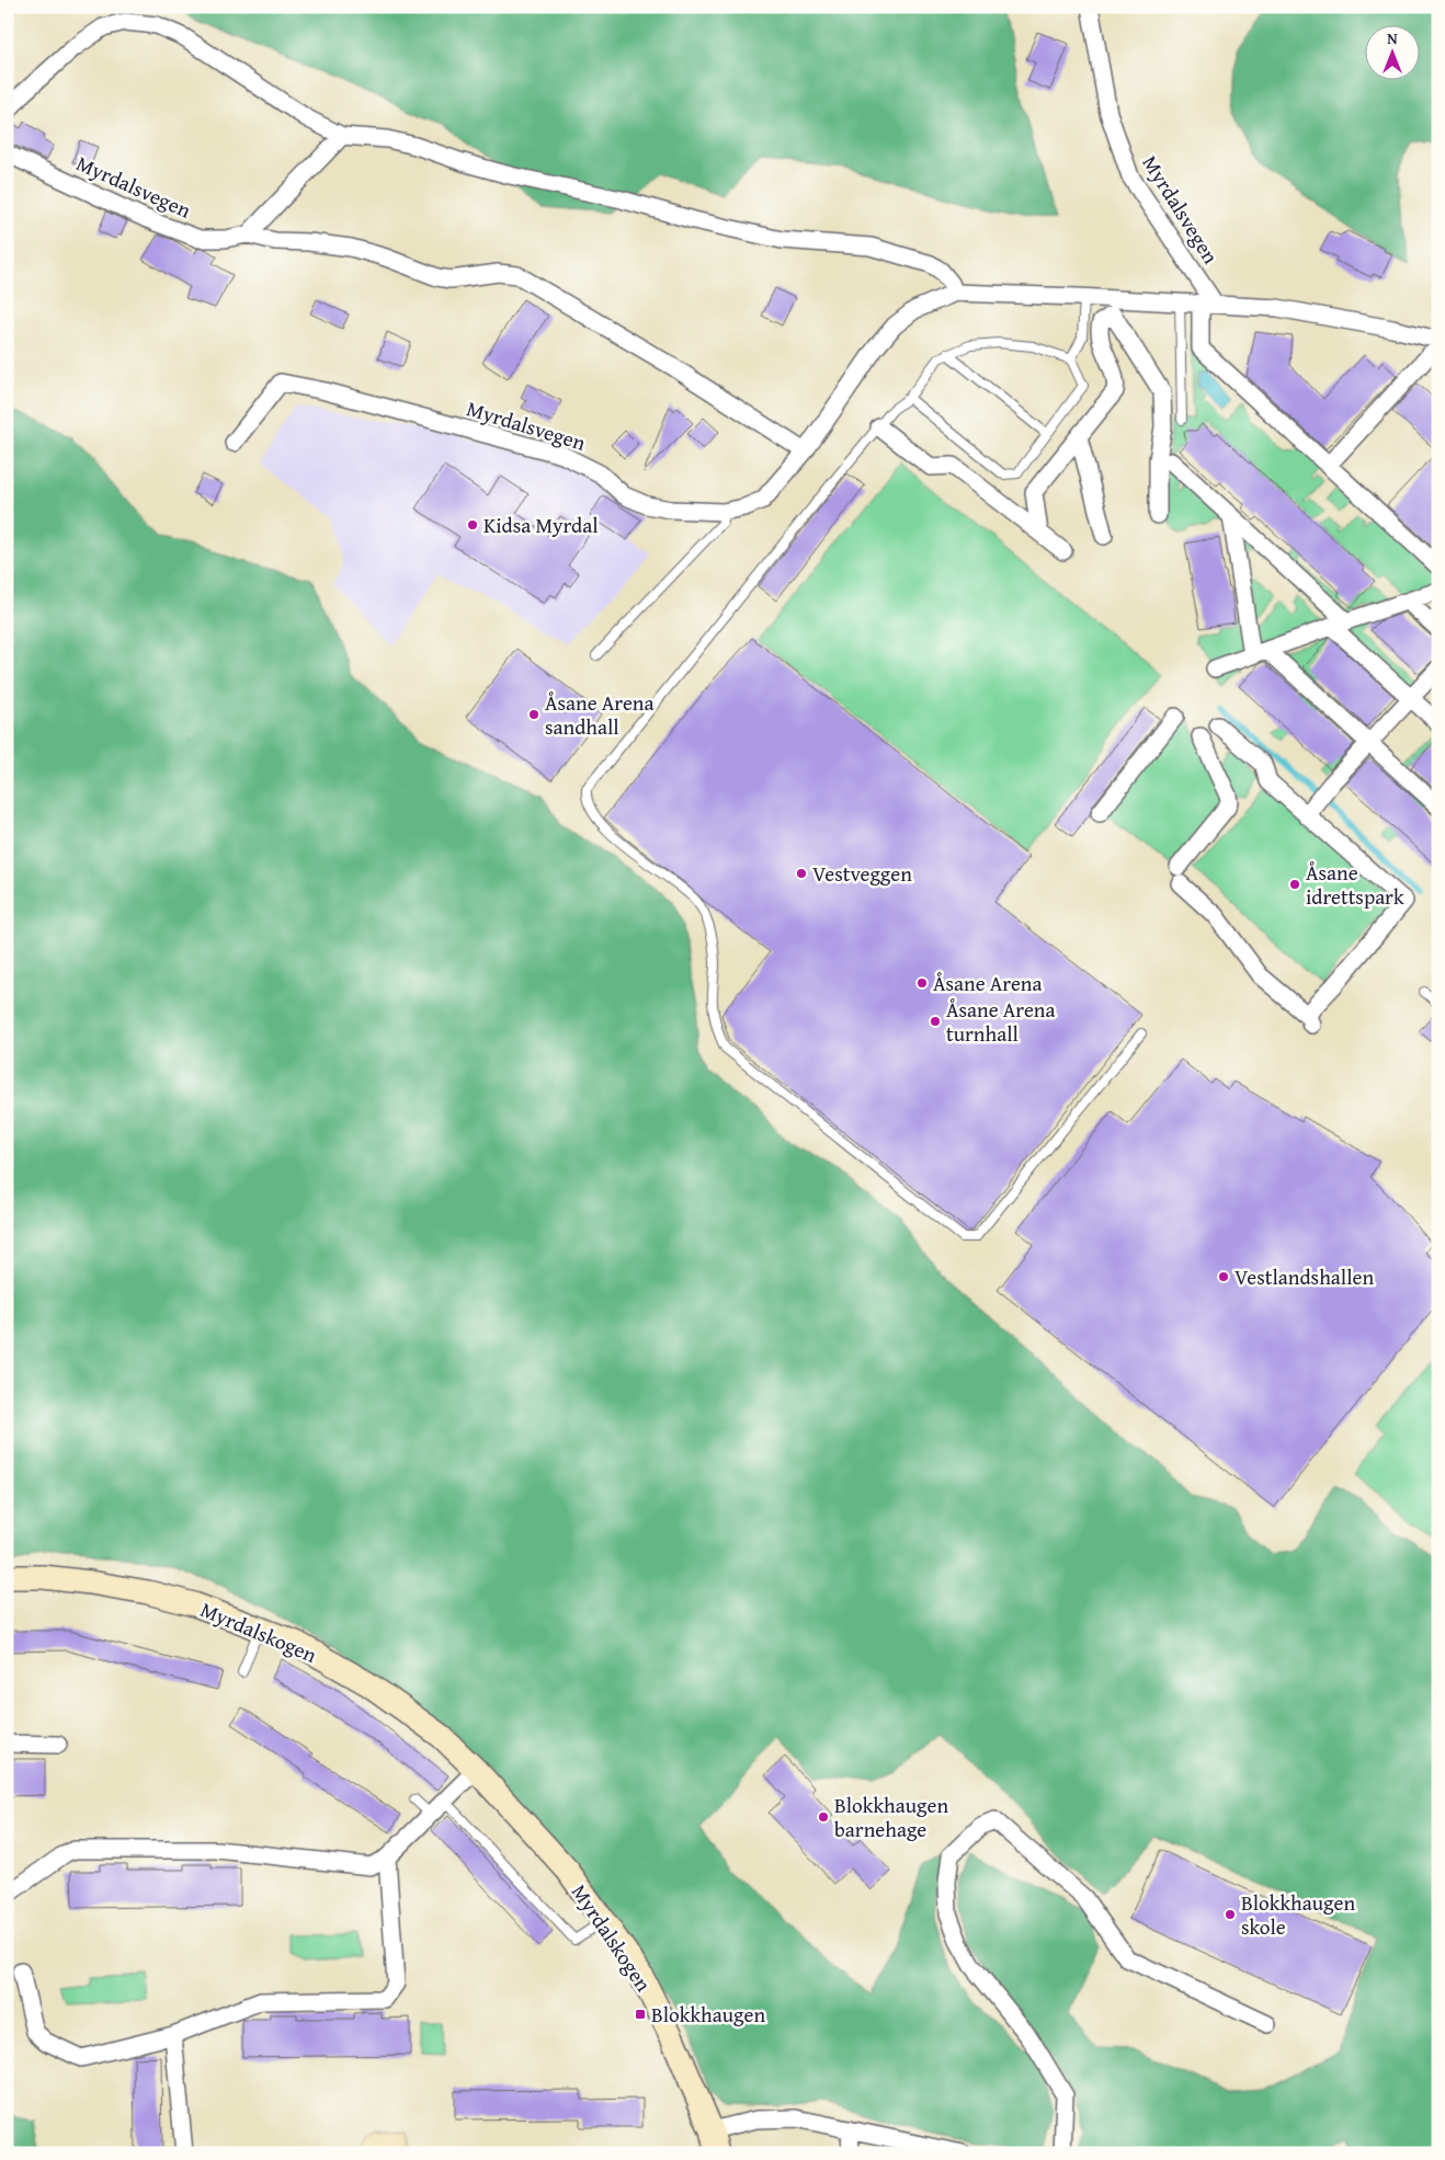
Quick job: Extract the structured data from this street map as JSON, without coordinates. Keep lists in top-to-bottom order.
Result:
{
  "streets": {
    "main road": ["Myrdalskogen"],
    "street": ["Myrdalsvegen"]
  },
  "places": {
    "other": [
      "Kidsa Myrdal",
      "Åsane Arena sandhall",
      "Vestveggen",
      "Åsane idrettspark",
      "Åsane Arena",
      "Åsane Arena turnhall",
      "Vestlandshallen",
      "Blokkhaugen barnehage",
      "Blokkhaugen skole"
    ],
    "transit": ["Blokkhaugen"]
  },
  "north": "top"
}
